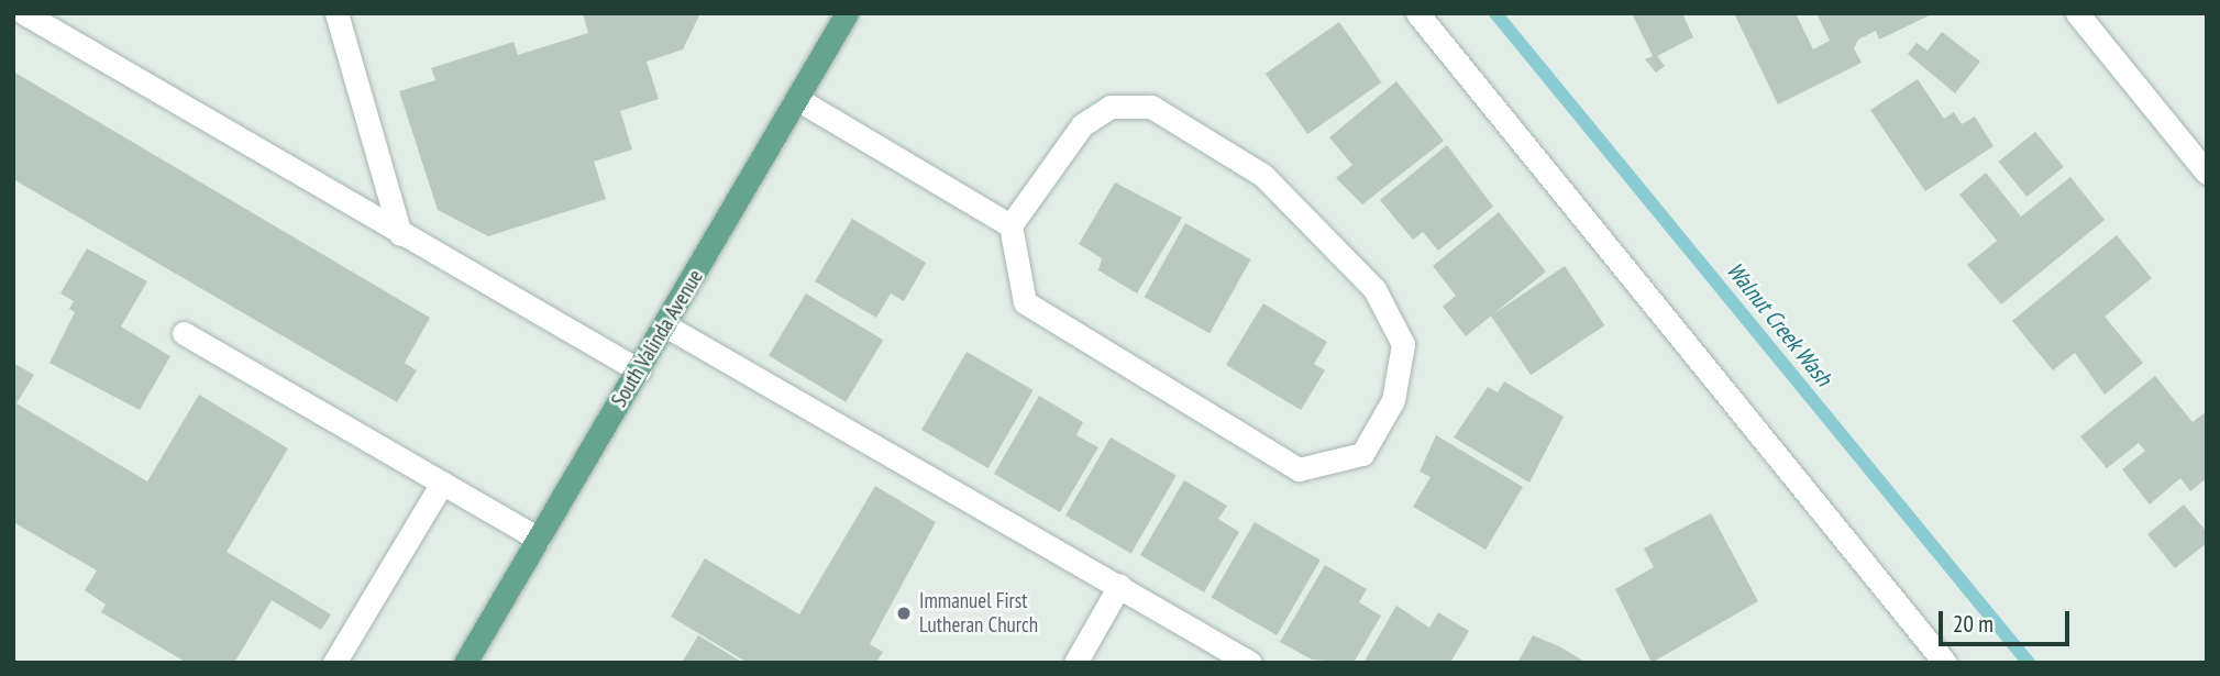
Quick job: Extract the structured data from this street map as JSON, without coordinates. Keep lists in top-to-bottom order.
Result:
{
  "streets": {
    "main road": ["South Valinda Avenue"]
  },
  "water": ["Walnut Creek Wash"],
  "places": ["Immanuel First Lutheran Church"],
  "scale_bar": "20 m"
}
